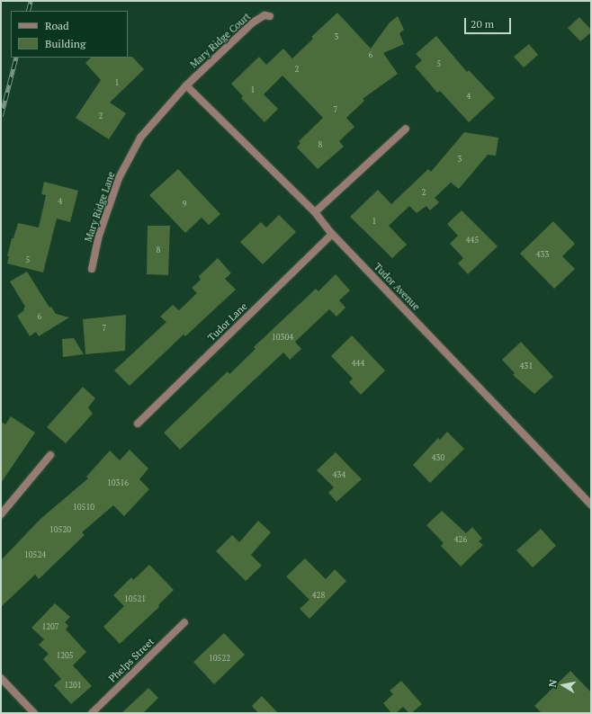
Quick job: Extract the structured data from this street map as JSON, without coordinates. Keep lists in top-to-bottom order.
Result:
{
  "streets": {
    "street": [
      "Mary Ridge Court",
      "Mary Ridge Lane",
      "Tudor Avenue",
      "Tudor Lane",
      "Phelps Street"
    ]
  },
  "crossings": [
    ["Mary Ridge Court", "Mary Ridge Lane"],
    ["Mary Ridge Court", "Tudor Avenue"],
    ["Mary Ridge Lane", "Tudor Avenue"],
    ["Tudor Avenue", "Tudor Lane"]
  ],
  "house_numbers": [
    "3",
    "6",
    "5",
    "2",
    "1",
    "1",
    "4",
    "7",
    "2",
    "8",
    "3",
    "2",
    "4",
    "9",
    "1",
    "445",
    "8",
    "433",
    "5",
    "6",
    "7",
    "10304",
    "444",
    "431",
    "430",
    "434",
    "10316",
    "10510",
    "10520",
    "426",
    "10524",
    "428",
    "10521",
    "1207",
    "1205",
    "10522",
    "1201"
  ],
  "legend": ["Road", "Building"],
  "scale_bar": "20 m",
  "north": "left"
}
